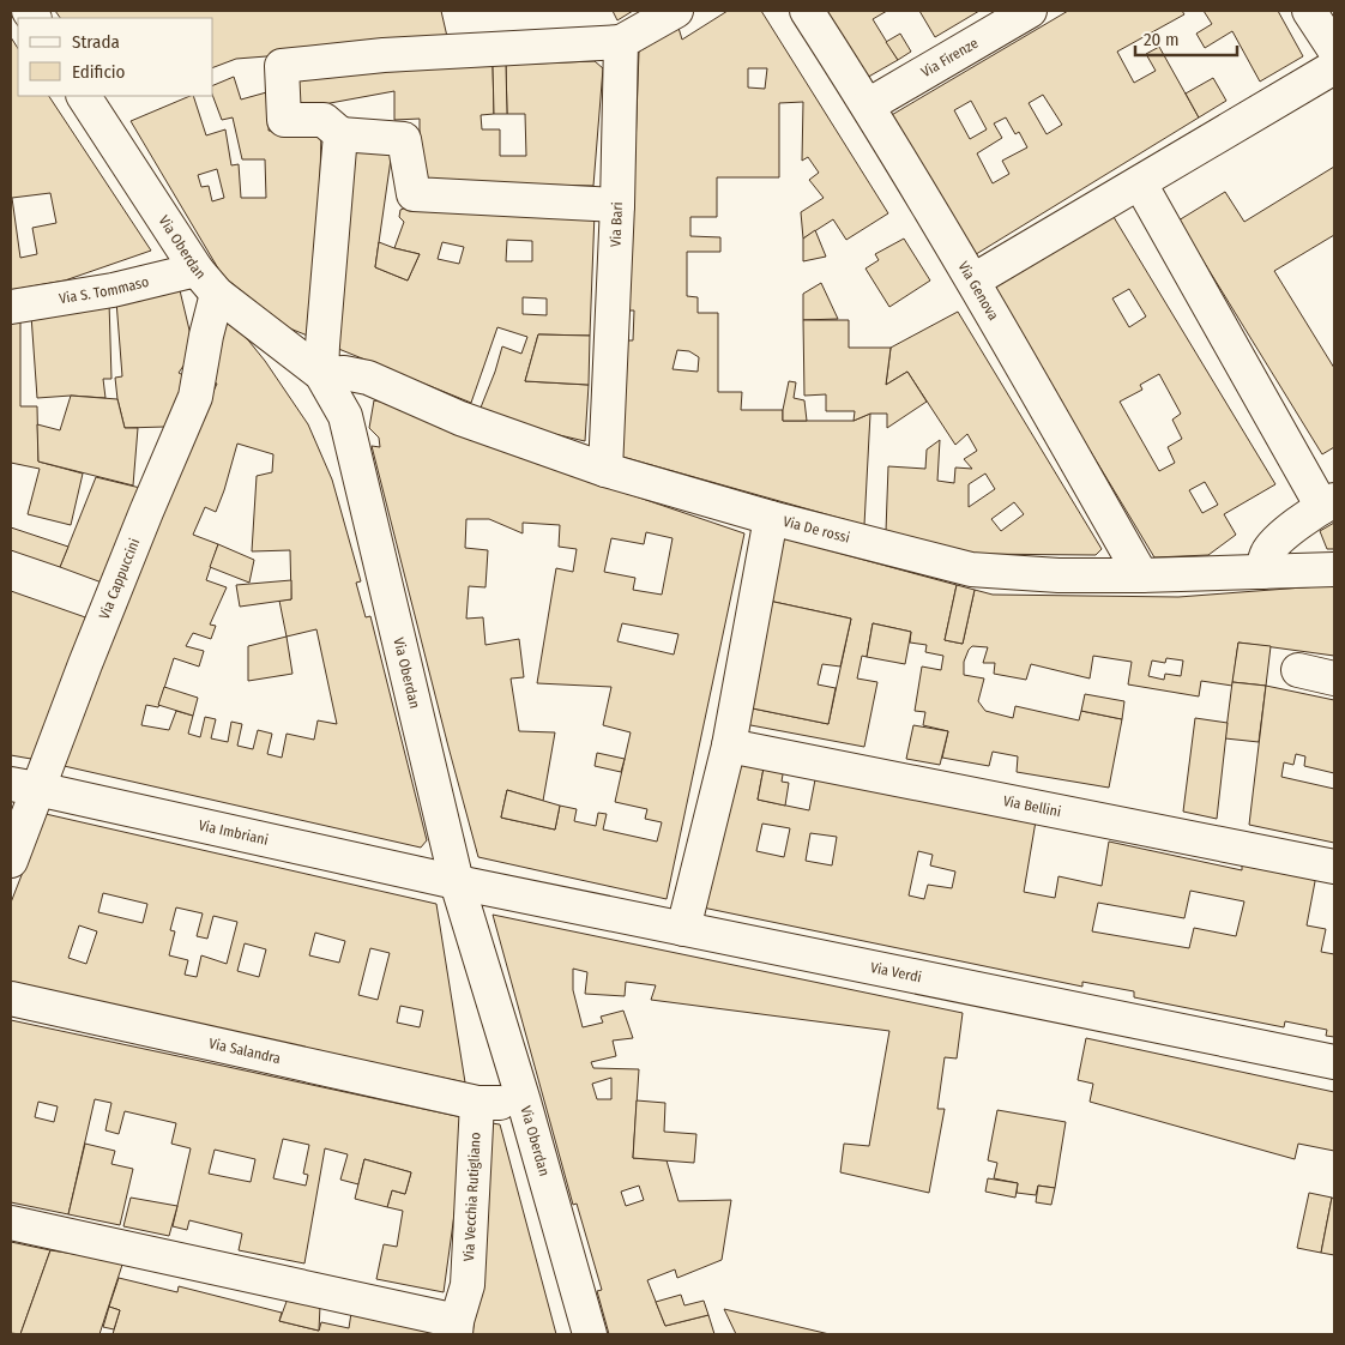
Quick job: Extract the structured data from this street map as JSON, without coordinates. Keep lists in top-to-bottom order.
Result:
{
  "streets": {
    "street": [
      "Via Firenze",
      "Via Bari",
      "Via Oberdan",
      "Via S. Tommaso",
      "Via Genova",
      "Via De rossi",
      "Via Cappuccini",
      "Via Bellini",
      "Via Imbriani",
      "Via Verdi",
      "Via Salandra",
      "Via Vecchia Rutigliano"
    ]
  },
  "crossings": [
    ["Via Firenze", "Via Genova"],
    ["Via Bari", "Via De rossi"],
    ["Via Oberdan", "Via S. Tommaso"],
    ["Via Oberdan", "Via De rossi"],
    ["Via Oberdan", "Via Cappuccini"],
    ["Via Oberdan", "Via Imbriani"],
    ["Via Oberdan", "Via Verdi"],
    ["Via S. Tommaso", "Via Cappuccini"],
    ["Via Genova", "Via De rossi"],
    ["Via Cappuccini", "Via Imbriani"],
    ["Via Imbriani", "Via Verdi"],
    ["Via Salandra", "Via Vecchia Rutigliano"]
  ],
  "legend": ["Strada", "Edificio"],
  "scale_bar": "20 m"
}
